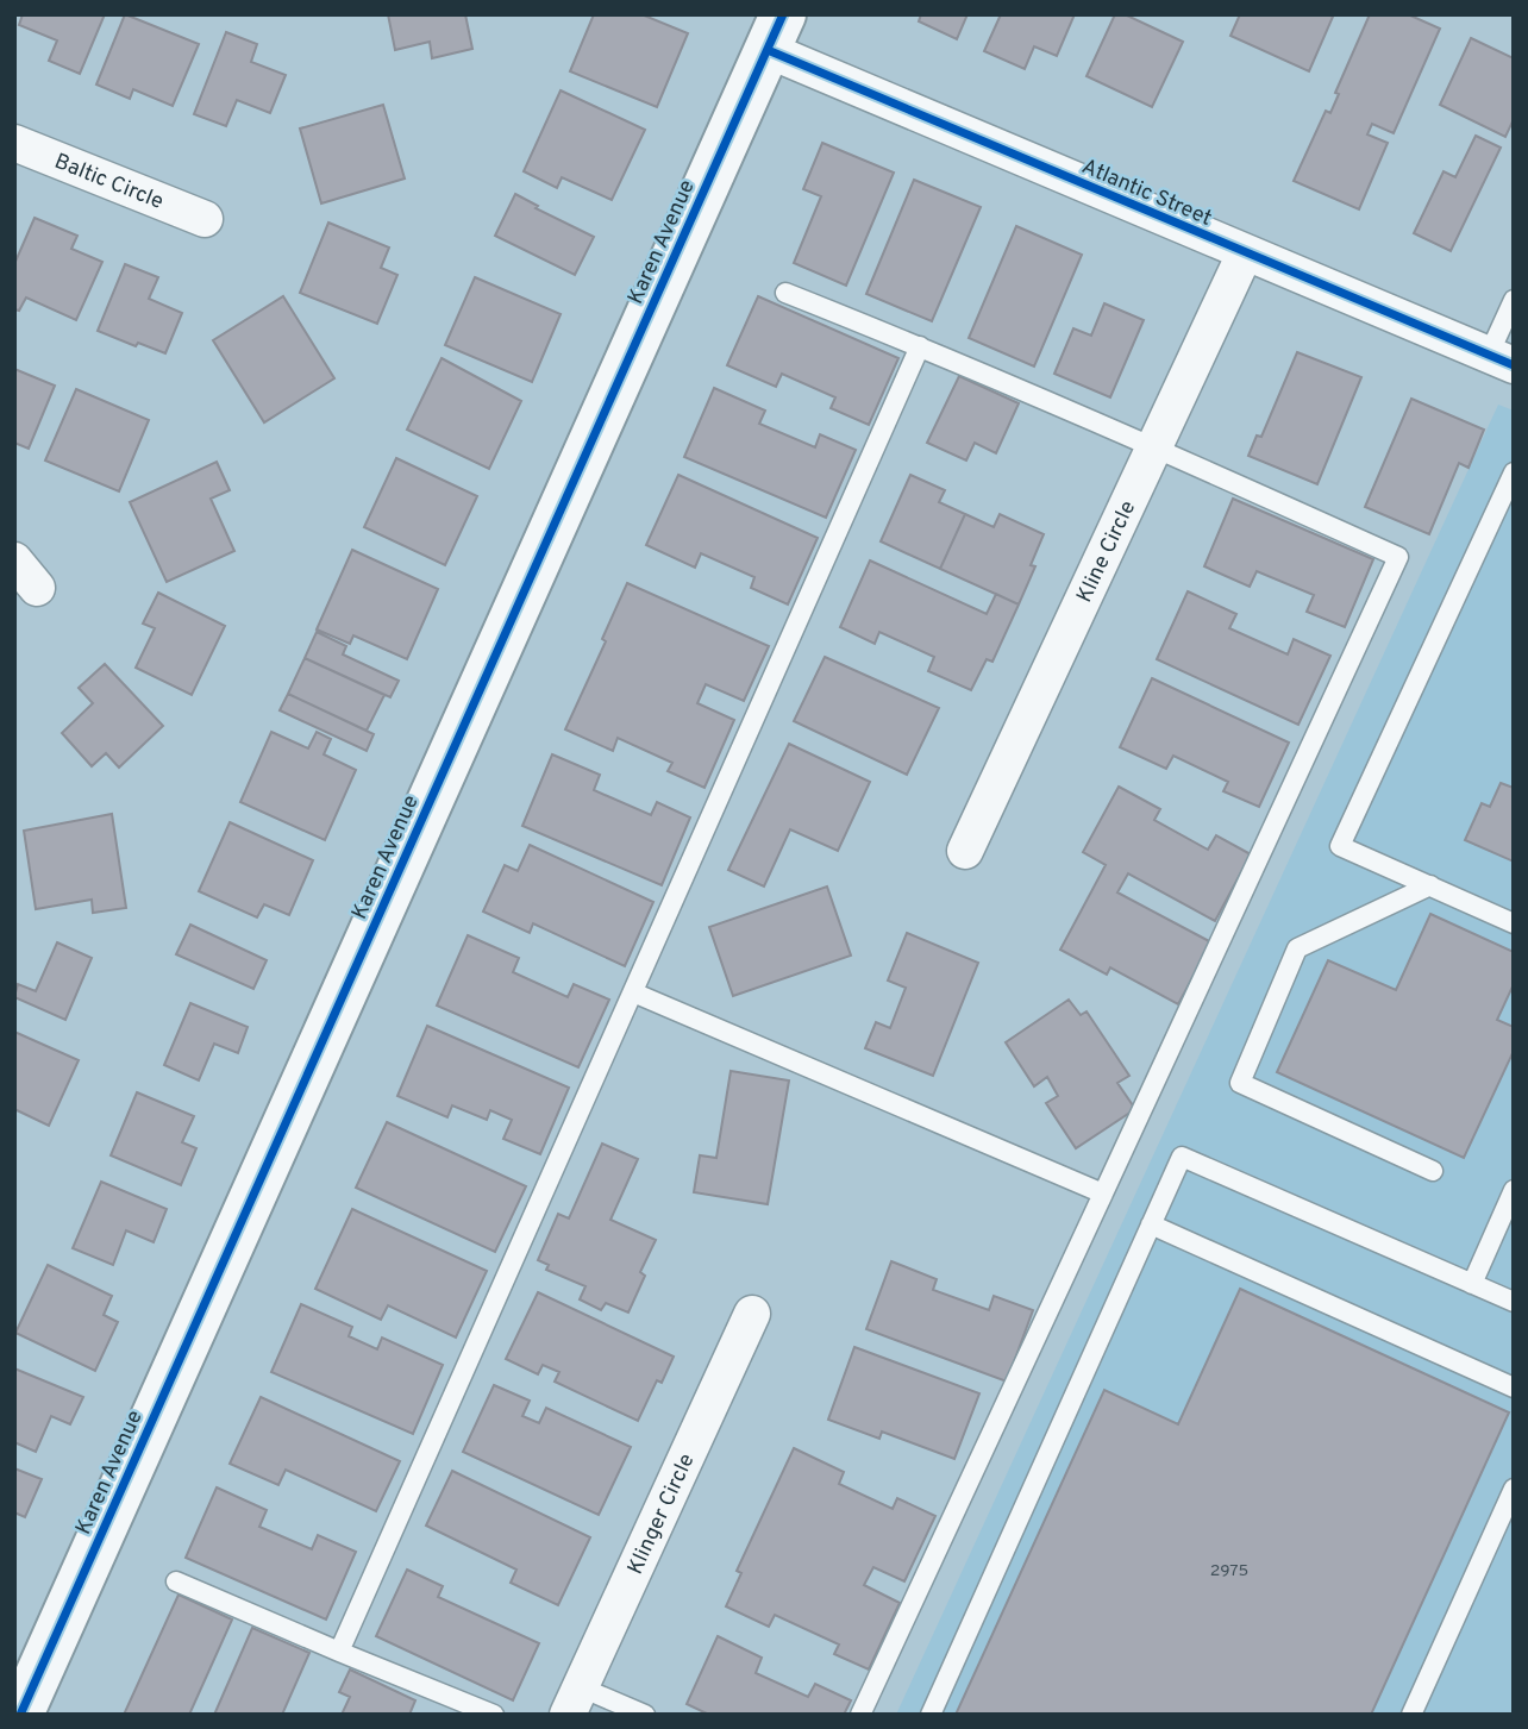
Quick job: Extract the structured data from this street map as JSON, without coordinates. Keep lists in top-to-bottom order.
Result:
{
  "streets": {
    "street": [
      "Baltic Circle",
      "Atlantic Street",
      "Karen Avenue",
      "Kline Circle",
      "Klinger Circle"
    ]
  },
  "crossings": [
    ["Atlantic Street", "Karen Avenue"],
    ["Atlantic Street", "Kline Circle"]
  ],
  "house_numbers": ["2975"]
}
